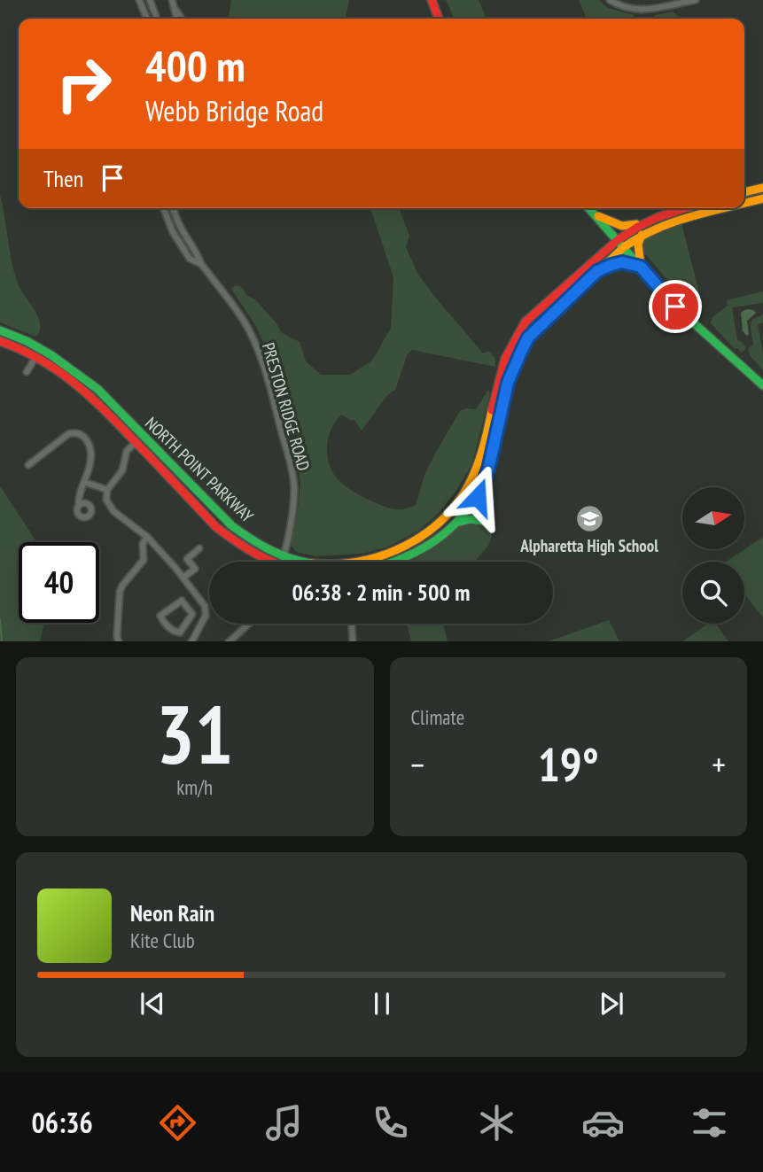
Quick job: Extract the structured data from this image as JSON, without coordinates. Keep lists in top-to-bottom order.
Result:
{
  "streets": {
    "street": ["PRESTON RIDGE ROAD", "NORTH POINT PARKWAY"]
  },
  "crossings": [
    ["PRESTON RIDGE ROAD", "NORTH POINT PARKWAY"]
  ],
  "places": {
    "school or university": ["Alpharetta High School"]
  },
  "north": "right",
  "page": {
    "turn": ["400 m", "Webb Bridge Road"],
    "then": "Then",
    "limit": "40",
    "trip": "06:38 · 2 min · 500 m",
    "tile": [
      ["31", "km/h"],
      "Climate"
    ],
    "heat": ["−", "19°", "+"],
    "song": ["Neon Rain", "Kite Club"],
    "tabs": "06:36"
  }
}
